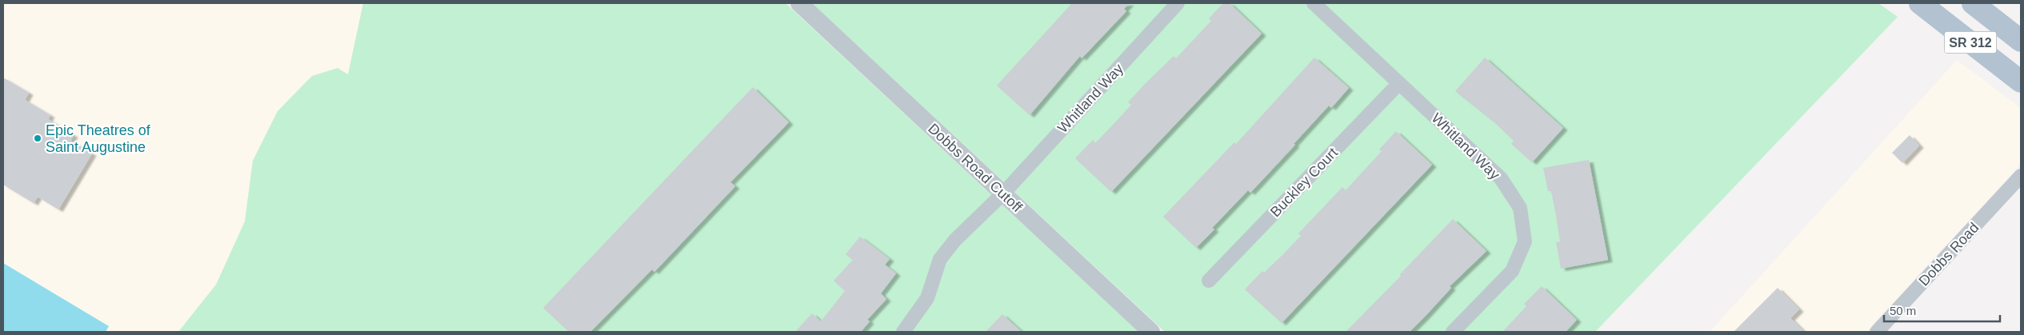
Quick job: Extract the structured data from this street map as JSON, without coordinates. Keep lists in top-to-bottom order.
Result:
{
  "streets": {
    "main road": ["SR 312"],
    "street": [
      "Whitland Way",
      "Dobbs Road Cutoff",
      "Buckley Court",
      "Dobbs Road"
    ]
  },
  "crossings": [
    ["Whitland Way", "Dobbs Road Cutoff"],
    ["Whitland Way", "Buckley Court"]
  ],
  "places": ["Epic Theatres of Saint Augustine"],
  "scale_bar": "50 m"
}
